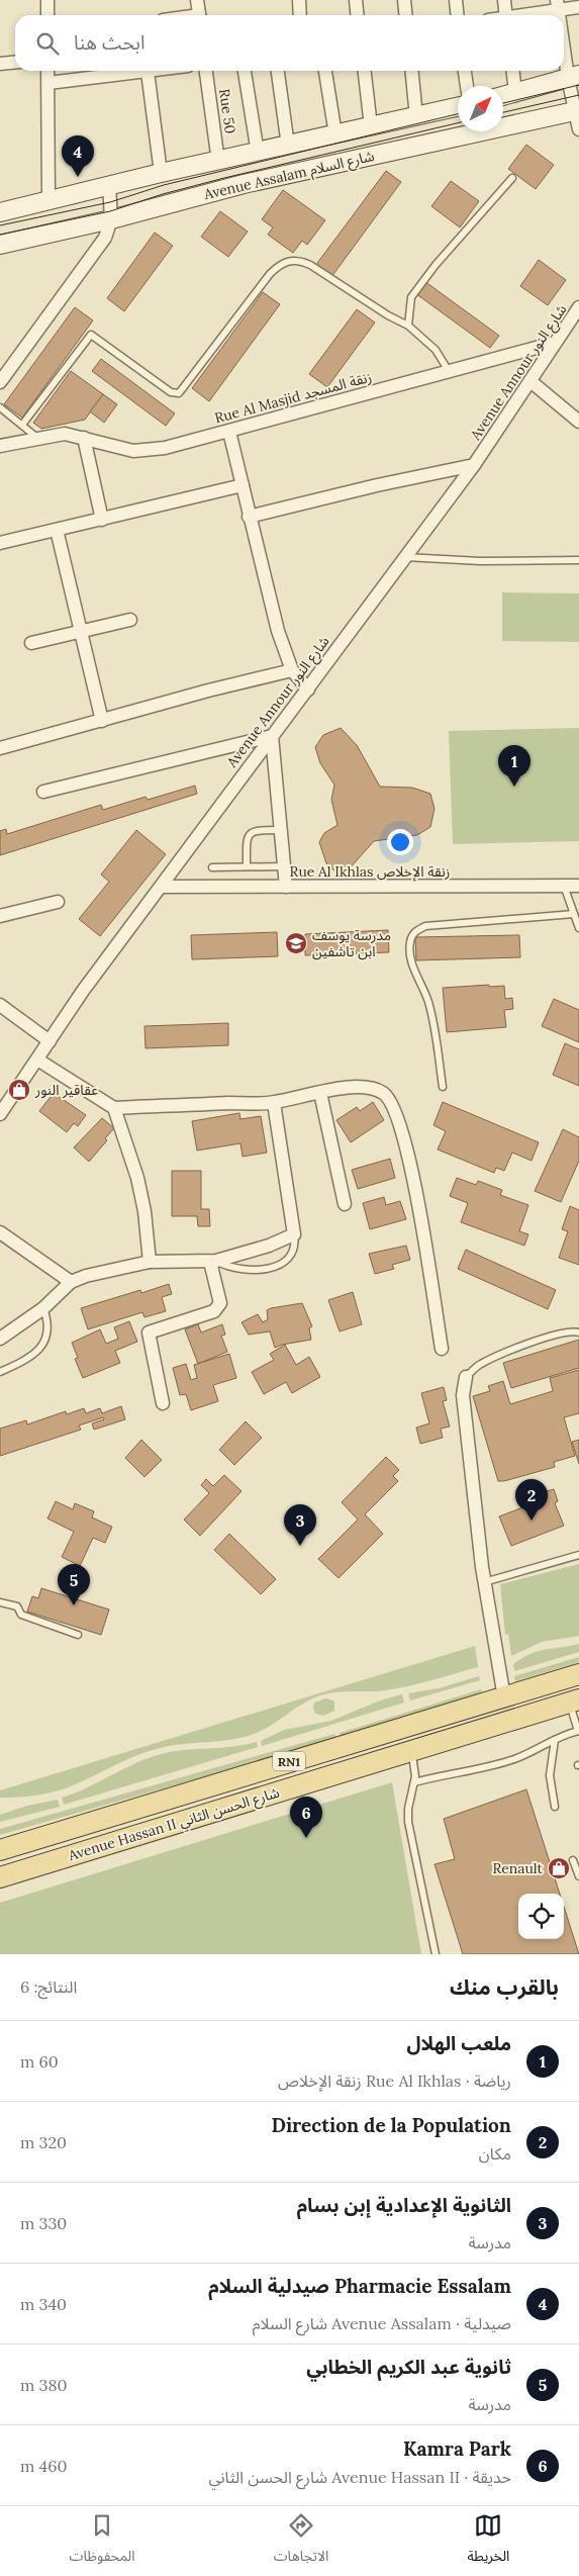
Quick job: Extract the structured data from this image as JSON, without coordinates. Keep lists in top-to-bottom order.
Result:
{
  "streets": {
    "main road": ["Avenue Assalam شارع السلام", "RN1", "Avenue Hassan II شارع الحسن الثاني"],
    "street": [
      "Rue 50",
      "Avenue Annour شارع النور",
      "Rue Al Masjid زنقة المسجد",
      "Rue Al Ikhlas زنقة الإخلاص"
    ]
  },
  "crossings": [
    ["Rue 50", "Avenue Assalam شارع السلام"],
    ["Avenue Annour شارع النور", "Rue Al Masjid زنقة المسجد"],
    ["Avenue Annour شارع النور", "Rue Al Ikhlas زنقة الإخلاص"]
  ],
  "places": {
    "school or university": ["مدرسة يوسف ابن تاشفين"],
    "shop": ["عقاقير النور", "Renault"]
  },
  "north": "top right",
  "page": {
    "search": "ابحث هنا",
    "pins": [
      "4",
      "1",
      "2",
      "3",
      "5",
      "6"
    ],
    "heading": ["بالقرب منك", "النتائج: 6"],
    "list": [
      {
        "mark": "1",
        "name": "ملعب الهلال",
        "note": "رياضة · Rue Al Ikhlas زنقة الإخلاص",
        "value": "60 m"
      },
      {
        "mark": "2",
        "name": "Direction de la Population",
        "note": "مكان",
        "value": "320 m"
      },
      {
        "mark": "3",
        "name": "الثانوية الإعدادية إبن بسام",
        "note": "مدرسة",
        "value": "330 m"
      },
      {
        "mark": "4",
        "name": "Pharmacie Essalam صيدلية السلام",
        "note": "صيدلية · Avenue Assalam شارع السلام",
        "value": "340 m"
      },
      {
        "mark": "5",
        "name": "ثانوية عبد الكريم الخطابي",
        "note": "مدرسة",
        "value": "380 m"
      },
      {
        "mark": "6",
        "name": "Kamra Park",
        "note": "حديقة · Avenue Hassan II شارع الحسن الثاني",
        "value": "460 m"
      }
    ],
    "nav": ["الخريطة", "الاتجاهات", "المحفوظات"]
  }
}
